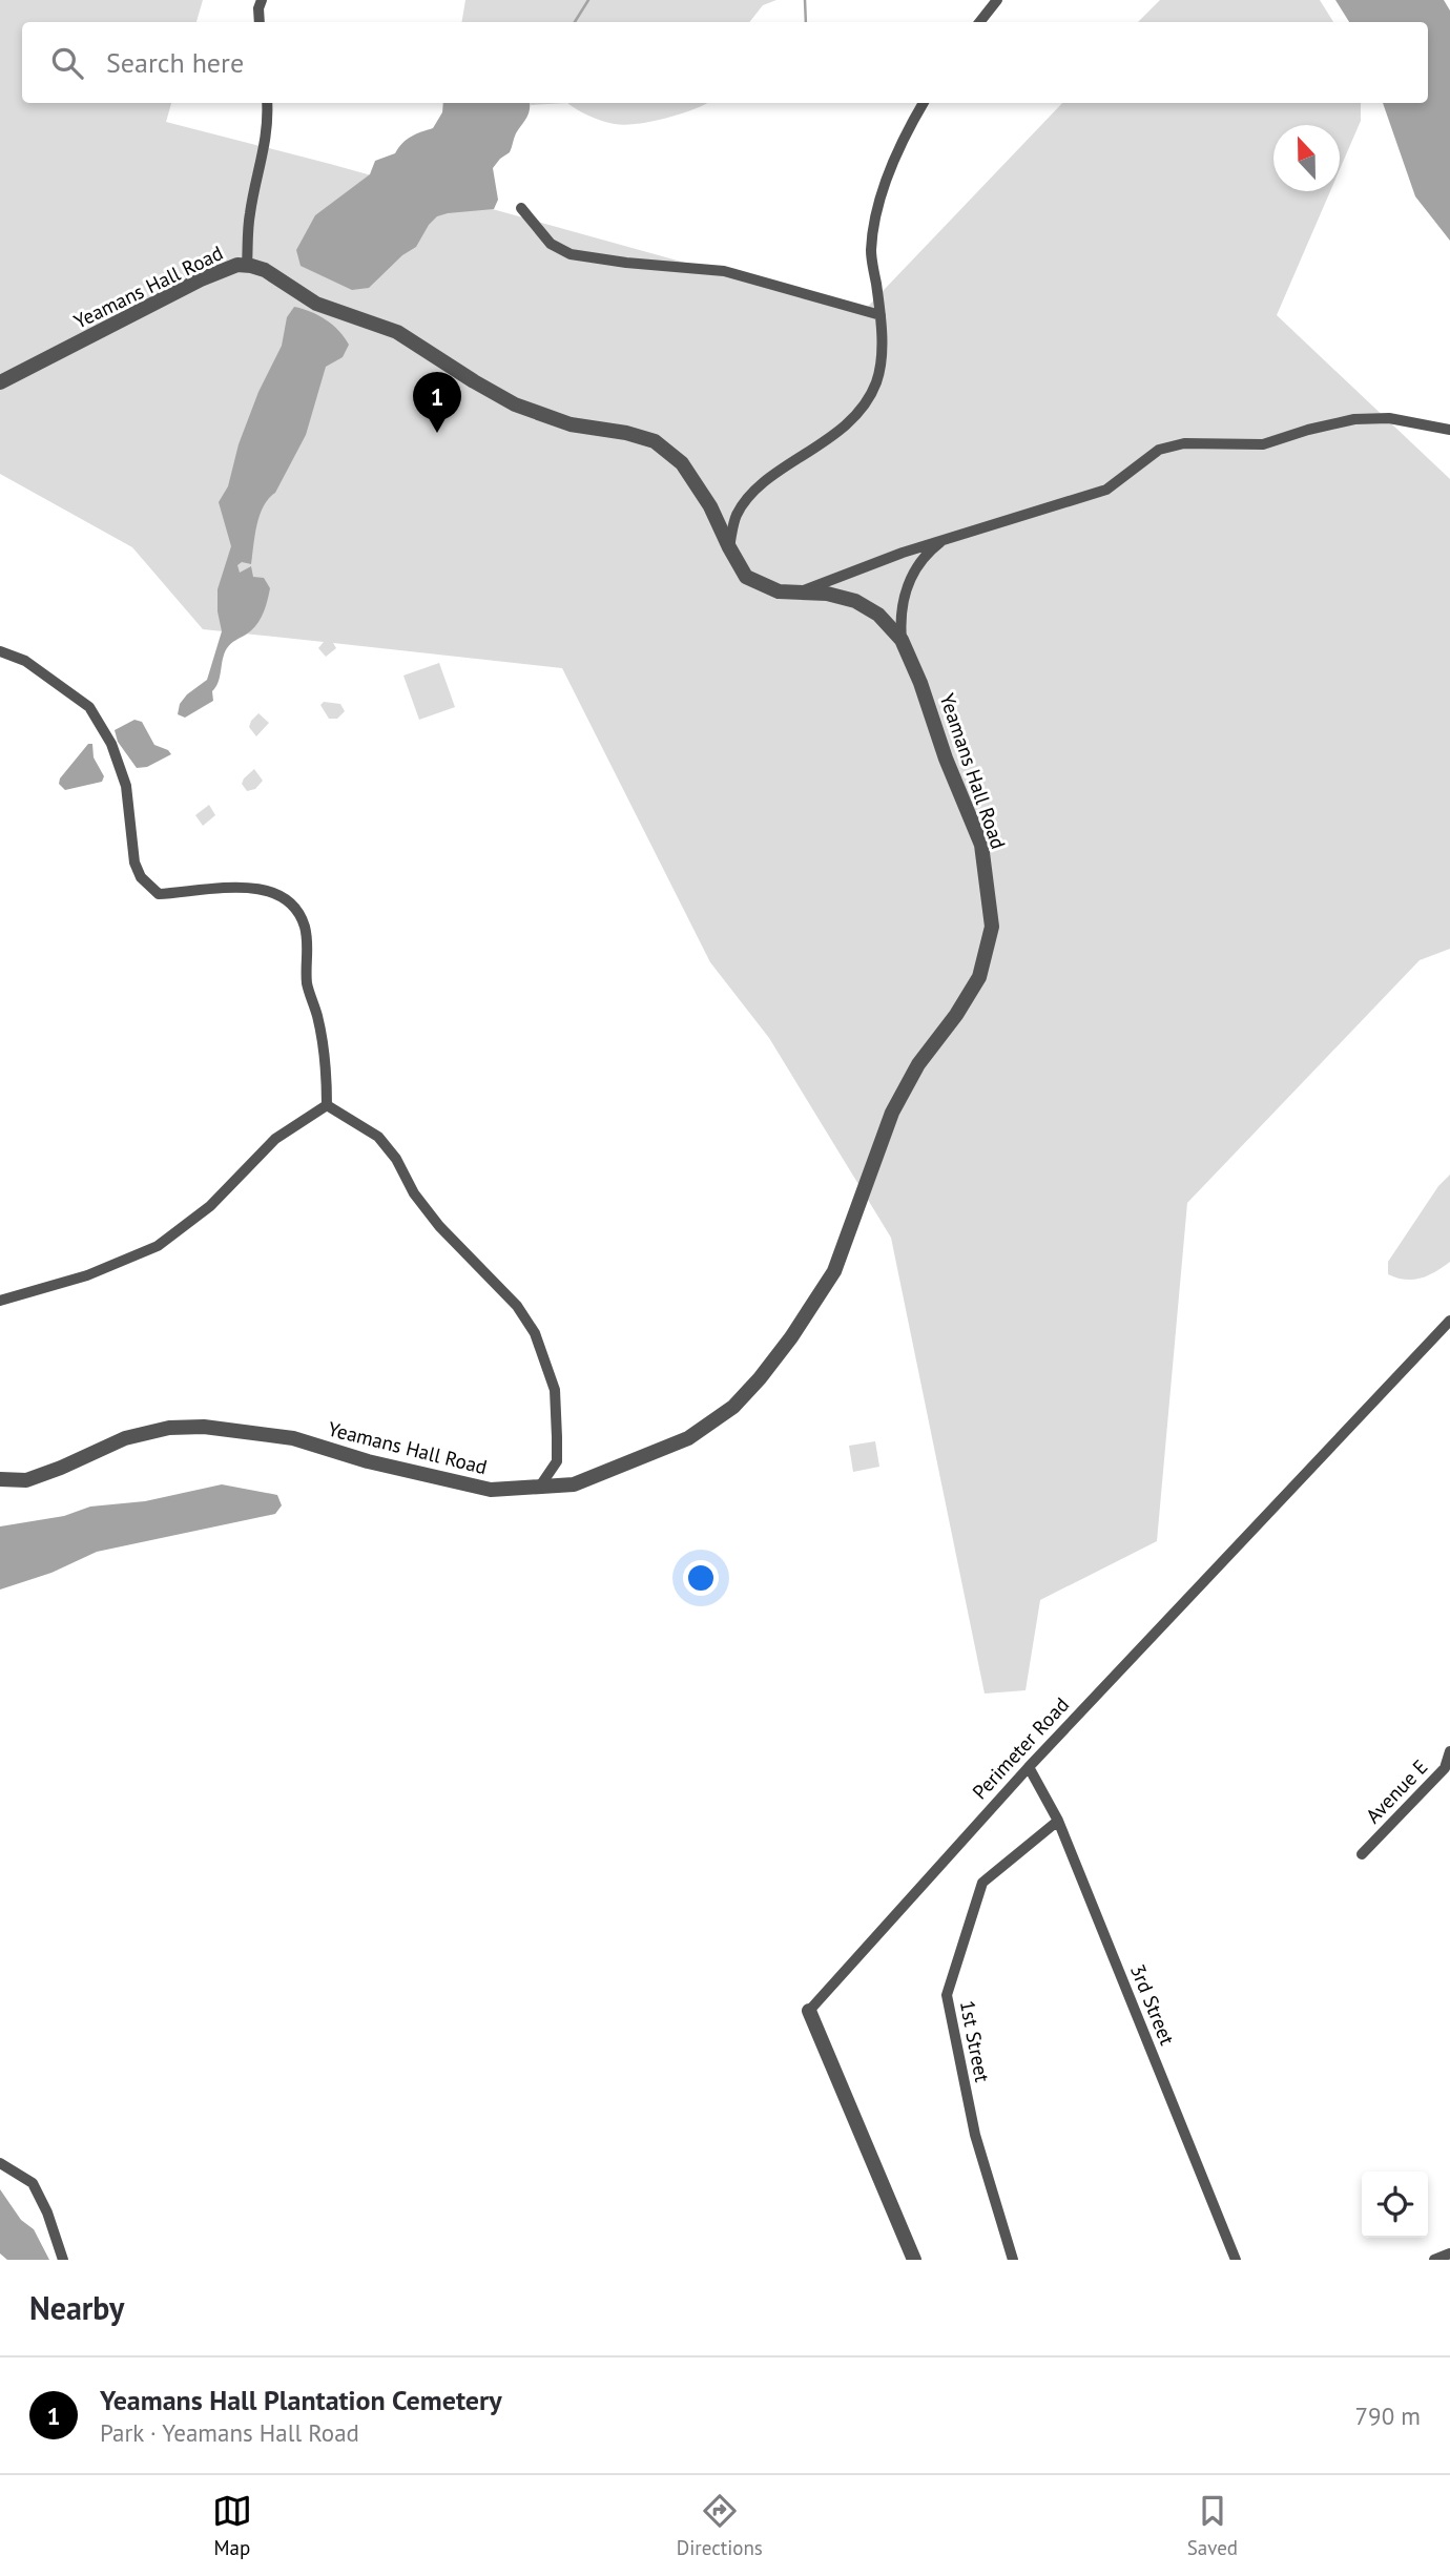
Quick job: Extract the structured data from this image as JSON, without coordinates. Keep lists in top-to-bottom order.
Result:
{
  "streets": {
    "street": [
      "Yeamans Hall Road",
      "Perimeter Road",
      "Avenue E",
      "3rd Street",
      "1st Street"
    ]
  },
  "crossings": [
    ["Perimeter Road", "3rd Street"],
    ["3rd Street", "1st Street"]
  ],
  "north": "top",
  "page": {
    "search": "Search here",
    "pins": "1",
    "heading": "Nearby",
    "list": [
      {
        "mark": "1",
        "name": "Yeamans Hall Plantation Cemetery",
        "note": "Park · Yeamans Hall Road",
        "value": "790 m"
      }
    ],
    "nav": ["Map", "Directions", "Saved"]
  }
}
